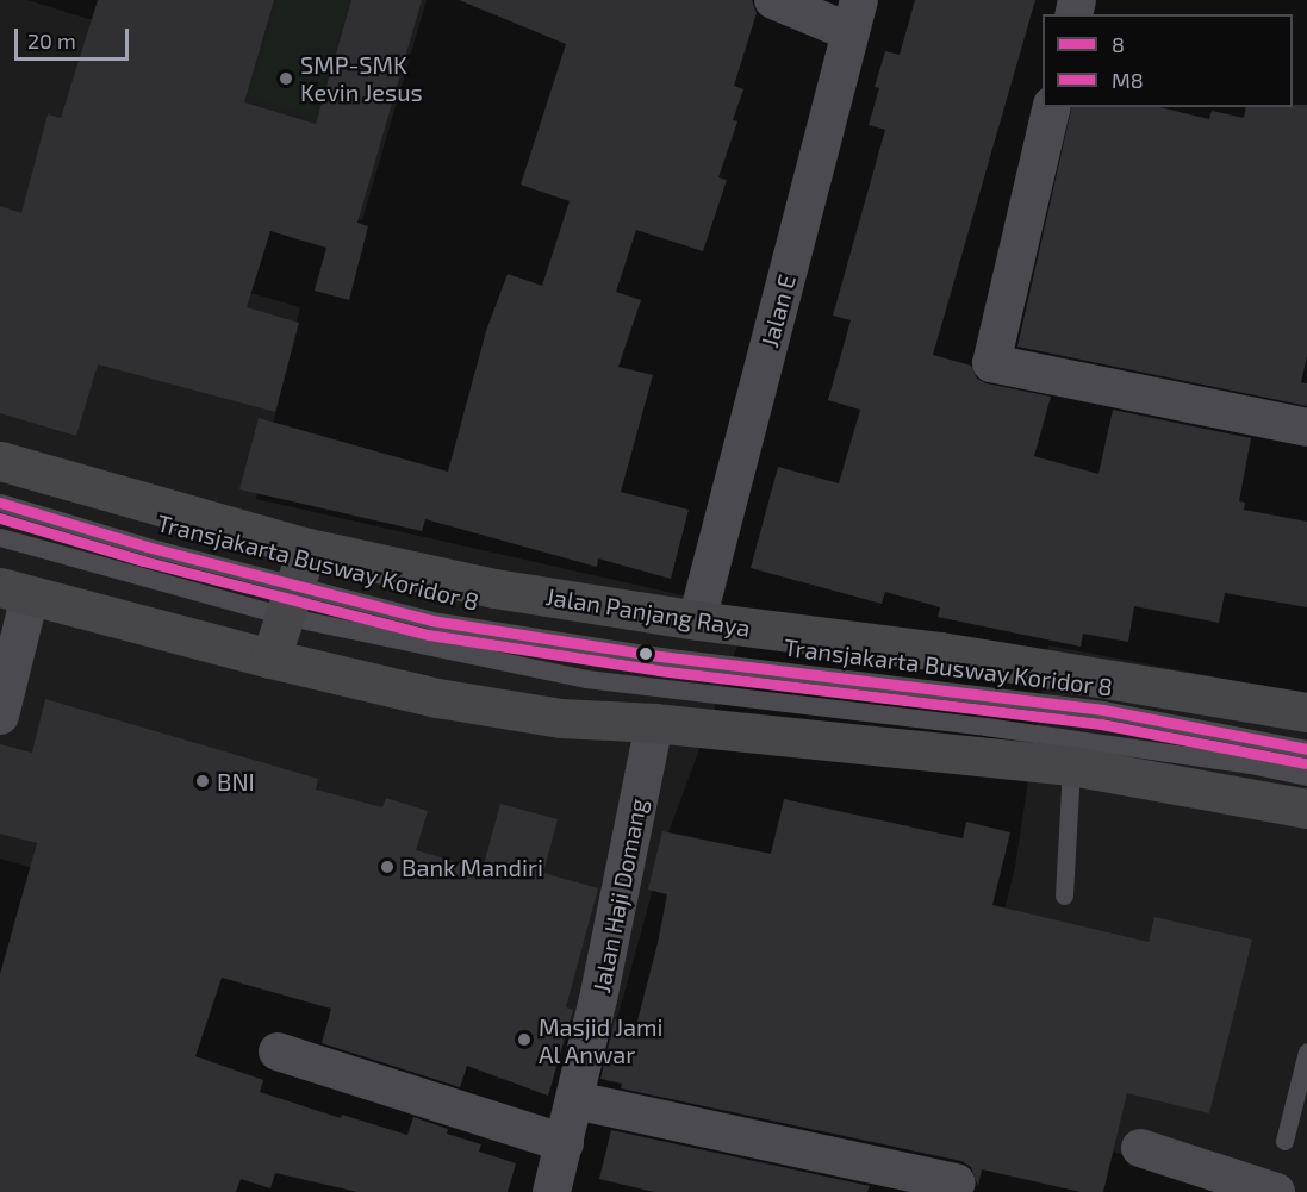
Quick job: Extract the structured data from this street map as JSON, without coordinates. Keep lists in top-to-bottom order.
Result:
{
  "streets": {
    "main road": ["Jalan Panjang Raya"],
    "street": ["Jalan E", "Jalan Haji Domang"],
    "lane": ["Transjakarta Busway Koridor 8"]
  },
  "crossings": [
    ["Jalan E", "Jalan Panjang Raya"]
  ],
  "places": [
    "SMP-SMK Kevin Jesus",
    "BNI",
    "Bank Mandiri",
    "Masjid Jami Al Anwar"
  ],
  "lines": ["transit line 8", "transit line M8"],
  "legend": ["8", "M8"],
  "scale_bar": "20 m"
}
